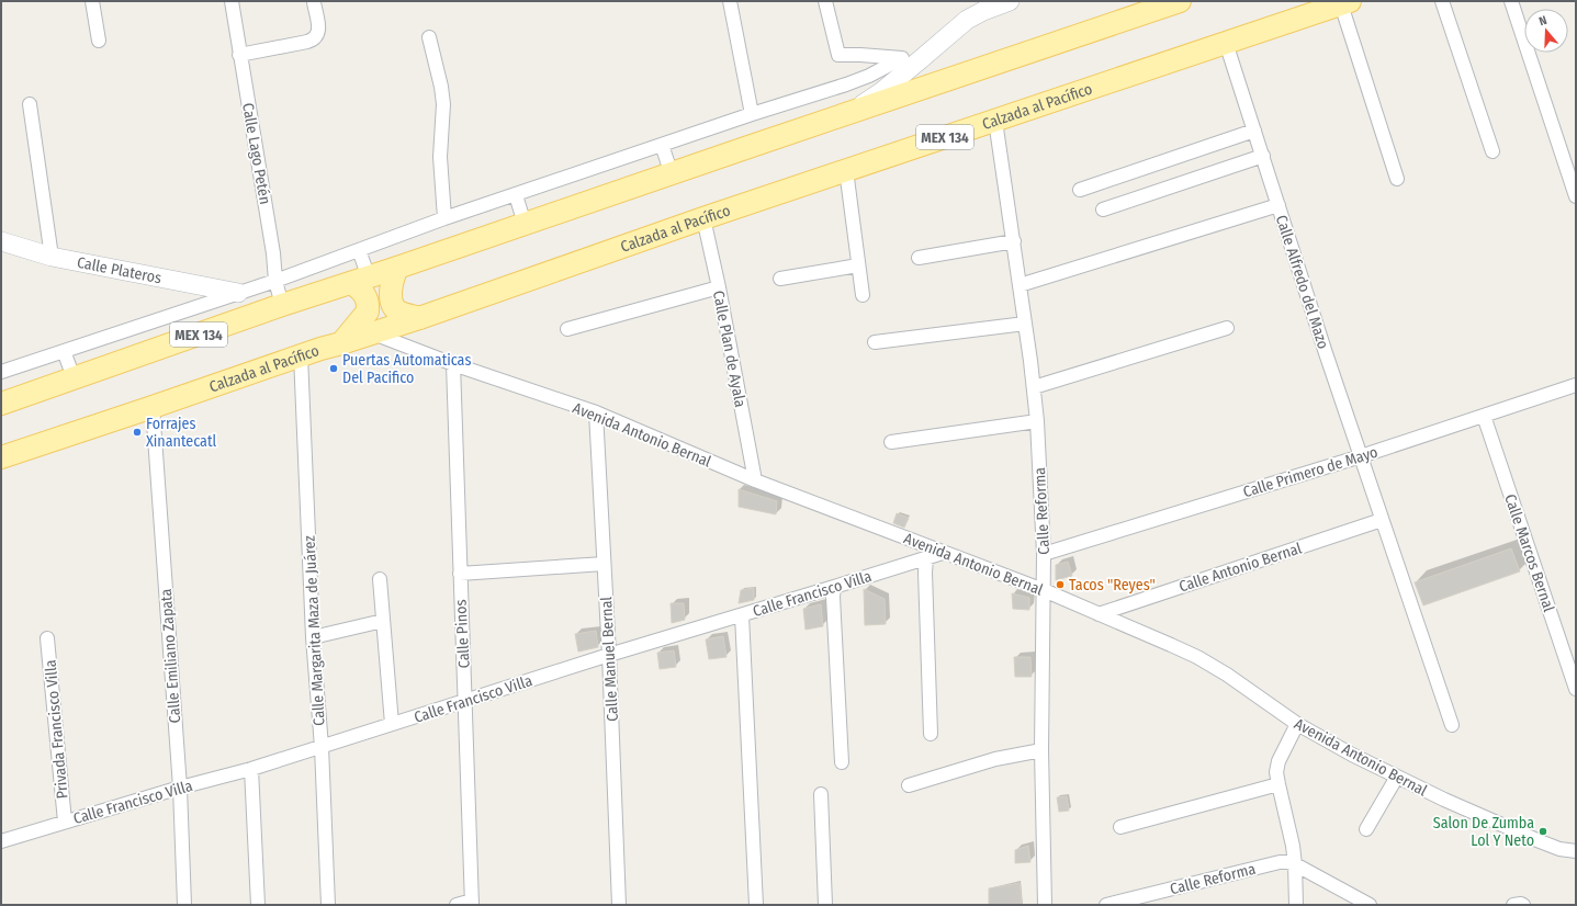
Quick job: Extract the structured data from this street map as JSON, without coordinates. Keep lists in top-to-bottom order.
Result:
{
  "streets": {
    "main road": ["Calzada al Pacífico", "MEX 134", "Calle Plateros"],
    "street": [
      "Calle Lago Petén",
      "Calle Alfredo del Mazo",
      "Calle Plan de Ayala",
      "Avenida Antonio Bernal",
      "Calle Primero de Mayo",
      "Calle Reforma",
      "Calle Marcos Bernal",
      "Calle Antonio Bernal",
      "Calle Francisco Villa",
      "Calle Margarita Maza de Juárez",
      "Calle Pinos",
      "Calle Emiliano Zapata",
      "Calle Manuel Bernal",
      "Privada Francisco Villa"
    ]
  },
  "crossings": [
    ["Calzada al Pacífico", "Calle Alfredo del Mazo"],
    ["Calzada al Pacífico", "Calle Plan de Ayala"],
    ["Calzada al Pacífico", "Avenida Antonio Bernal"],
    ["Calzada al Pacífico", "Calle Reforma"],
    ["Calzada al Pacífico", "Calle Margarita Maza de Juárez"],
    ["Calzada al Pacífico", "Calle Emiliano Zapata"],
    ["MEX 134", "Calle Lago Petén"],
    ["Calle Alfredo del Mazo", "Calle Primero de Mayo"],
    ["Calle Alfredo del Mazo", "Calle Antonio Bernal"],
    ["Calle Plan de Ayala", "Avenida Antonio Bernal"],
    ["Avenida Antonio Bernal", "Calle Reforma"],
    ["Avenida Antonio Bernal", "Calle Antonio Bernal"],
    ["Avenida Antonio Bernal", "Calle Francisco Villa"],
    ["Avenida Antonio Bernal", "Calle Pinos"],
    ["Avenida Antonio Bernal", "Calle Manuel Bernal"],
    ["Calle Primero de Mayo", "Calle Reforma"],
    ["Calle Primero de Mayo", "Calle Marcos Bernal"],
    ["Calle Francisco Villa", "Calle Margarita Maza de Juárez"],
    ["Calle Francisco Villa", "Calle Pinos"],
    ["Calle Francisco Villa", "Calle Emiliano Zapata"],
    ["Calle Francisco Villa", "Calle Manuel Bernal"],
    ["Calle Francisco Villa", "Privada Francisco Villa"]
  ],
  "places": [
    "Puertas Automaticas Del Pacifico",
    "Forrajes Xinantecatl",
    "Tacos \"Reyes\"",
    "Salon De Zumba Lol Y Neto"
  ],
  "north": "top"
}
